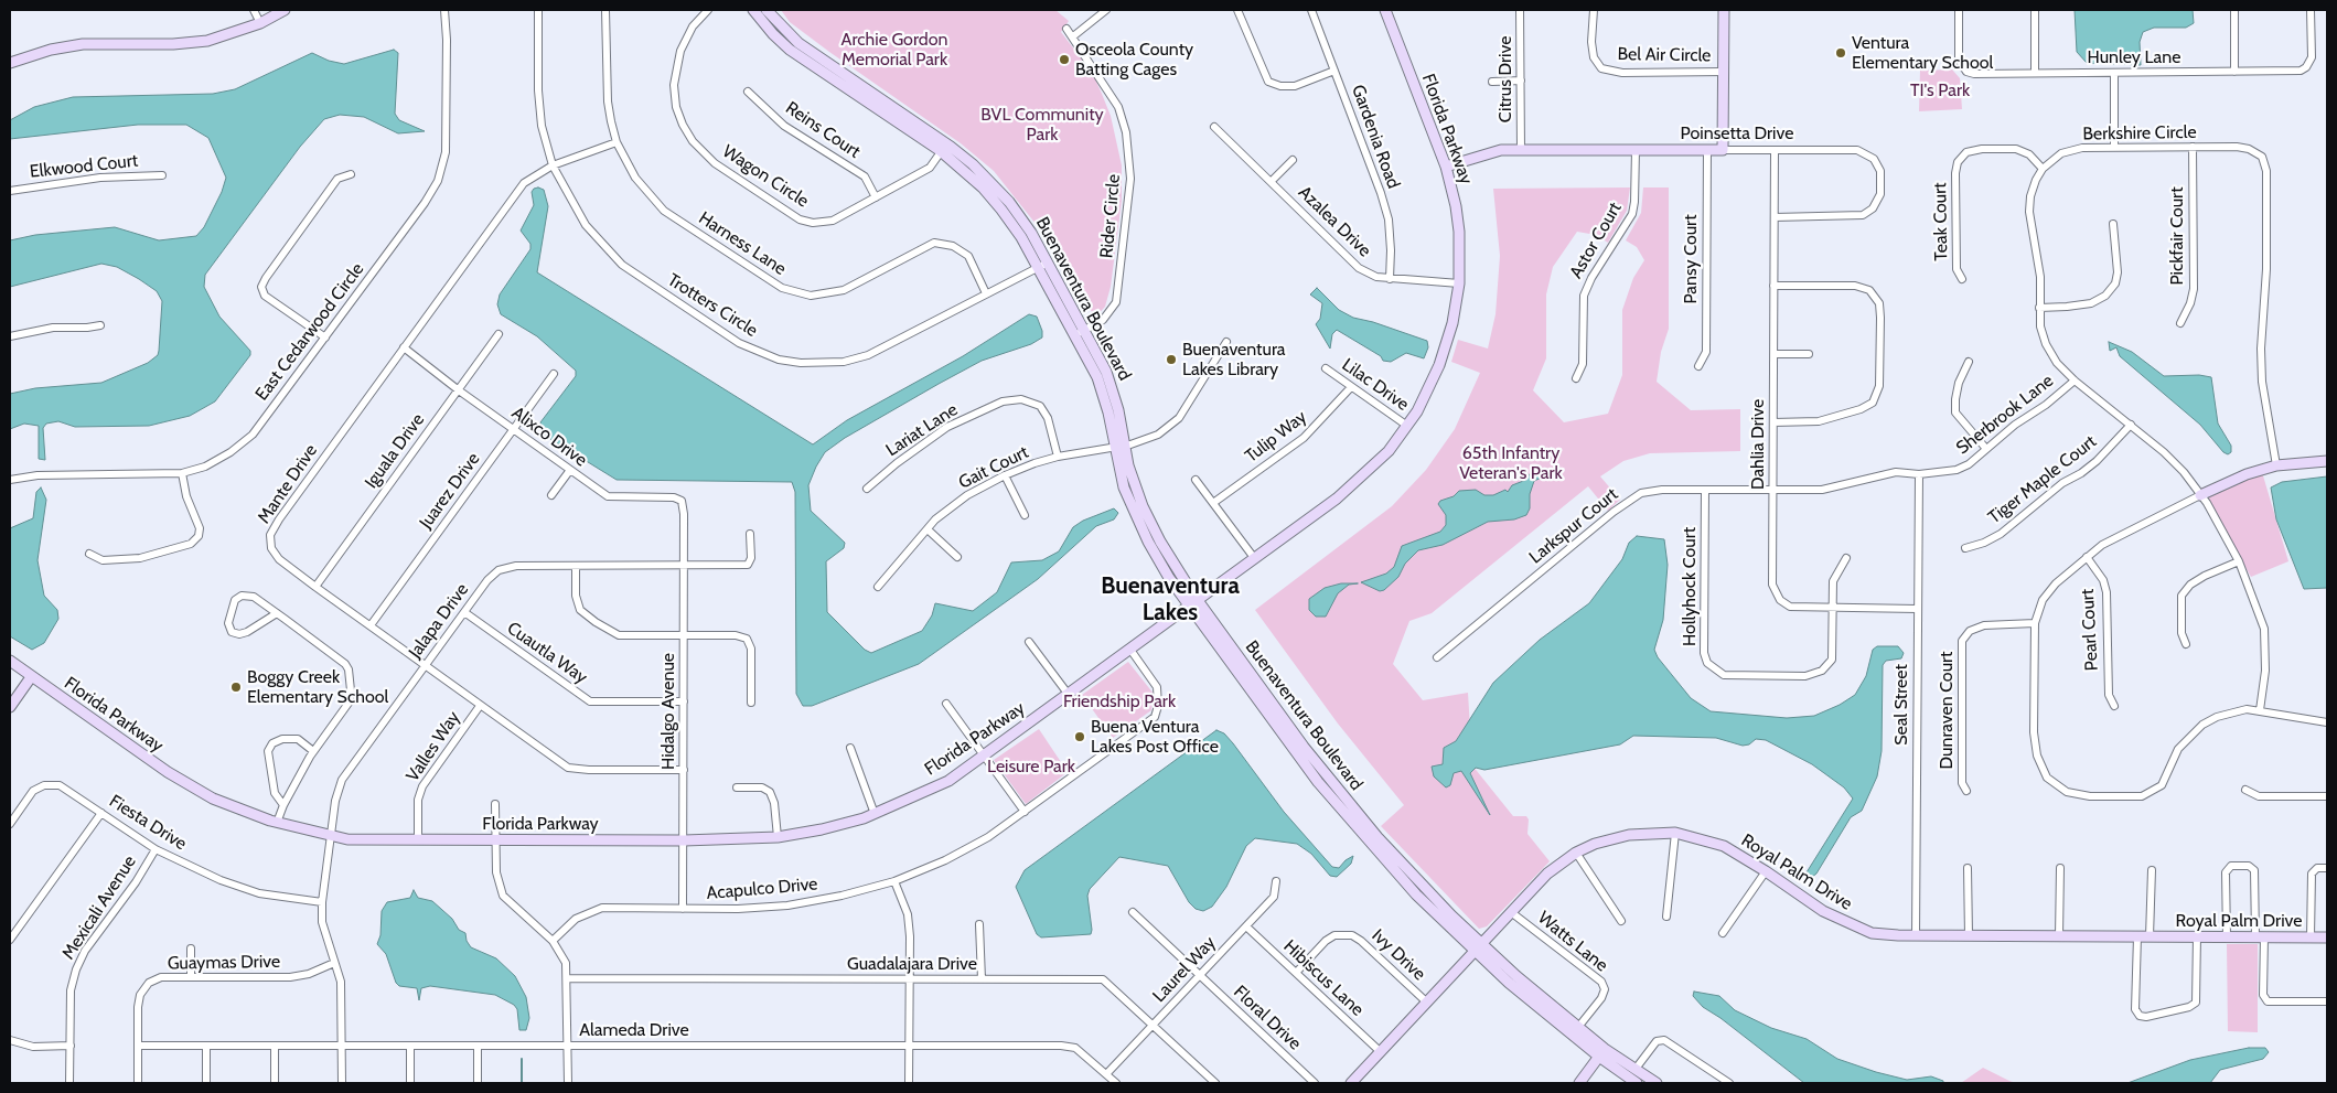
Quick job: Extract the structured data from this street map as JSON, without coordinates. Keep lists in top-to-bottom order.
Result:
{
  "streets": {
    "street": [
      "Bel Air Circle",
      "Hunley Lane",
      "Citrus Drive",
      "Florida Parkway",
      "Reins Court",
      "Poinsetta Drive",
      "Berkshire Circle",
      "Gardenia Road",
      "Elkwood Court",
      "Wagon Circle",
      "Rider Circle",
      "Azalea Drive",
      "Teak Court",
      "Pickfair Court",
      "Astor Court",
      "Harness Lane",
      "Pansy Court",
      "Buenaventura Boulevard",
      "Trotters Circle",
      "East Cedarwood Circle",
      "Lilac Drive",
      "Sherbrook Lane",
      "Lariat Lane",
      "Alixco Drive",
      "Tulip Way",
      "Dahlia Drive",
      "Iguala Drive",
      "Gait Court",
      "Tiger Maple Court",
      "Mante Drive",
      "Juarez Drive",
      "Larkspur Court",
      "Hollyhock Court",
      "Jalapa Drive",
      "Pearl Court",
      "Cuautla Way",
      "Seal Street",
      "Dunraven Court",
      "Hidalgo Avenue",
      "Valles Way",
      "Fiesta Drive",
      "Royal Palm Drive",
      "Acapulco Drive",
      "Mexicali Avenue",
      "Watts Lane",
      "Ivy Drive",
      "Guaymas Drive",
      "Guadalajara Drive",
      "Laurel Way",
      "Hibiscus Lane",
      "Floral Drive",
      "Alameda Drive"
    ]
  },
  "crossings": [
    ["Citrus Drive", "Poinsetta Drive"],
    ["Florida Parkway", "Poinsetta Drive"],
    ["Florida Parkway", "Azalea Drive"],
    ["Florida Parkway", "Buenaventura Boulevard"],
    ["Florida Parkway", "Lilac Drive"],
    ["Florida Parkway", "Jalapa Drive"],
    ["Florida Parkway", "Hidalgo Avenue"],
    ["Florida Parkway", "Valles Way"],
    ["Florida Parkway", "Acapulco Drive"],
    ["Reins Court", "Wagon Circle"],
    ["Poinsetta Drive", "Astor Court"],
    ["Poinsetta Drive", "Pansy Court"],
    ["Poinsetta Drive", "Dahlia Drive"],
    ["Berkshire Circle", "Teak Court"],
    ["Berkshire Circle", "Pickfair Court"],
    ["Gardenia Road", "Azalea Drive"],
    ["Wagon Circle", "Buenaventura Boulevard"],
    ["Rider Circle", "Buenaventura Boulevard"],
    ["Harness Lane", "Trotters Circle"],
    ["Harness Lane", "Mante Drive"],
    ["Buenaventura Boulevard", "Trotters Circle"],
    ["Buenaventura Boulevard", "Gait Court"],
    ["Buenaventura Boulevard", "Royal Palm Drive"],
    ["Buenaventura Boulevard", "Watts Lane"],
    ["Trotters Circle", "Mante Drive"],
    ["Lilac Drive", "Tulip Way"],
    ["Sherbrook Lane", "Larkspur Court"],
    ["Sherbrook Lane", "Seal Street"],
    ["Lariat Lane", "Gait Court"],
    ["Alixco Drive", "Iguala Drive"],
    ["Alixco Drive", "Mante Drive"],
    ["Alixco Drive", "Juarez Drive"],
    ["Alixco Drive", "Hidalgo Avenue"],
    ["Dahlia Drive", "Larkspur Court"],
    ["Dahlia Drive", "Hollyhock Court"],
    ["Dahlia Drive", "Seal Street"],
    ["Iguala Drive", "Mante Drive"],
    ["Mante Drive", "Juarez Drive"],
    ["Mante Drive", "Jalapa Drive"],
    ["Mante Drive", "Hidalgo Avenue"],
    ["Mante Drive", "Valles Way"],
    ["Larkspur Court", "Hollyhock Court"],
    ["Larkspur Court", "Seal Street"],
    ["Jalapa Drive", "Cuautla Way"],
    ["Jalapa Drive", "Hidalgo Avenue"],
    ["Jalapa Drive", "Fiesta Drive"],
    ["Jalapa Drive", "Guaymas Drive"],
    ["Jalapa Drive", "Alameda Drive"],
    ["Cuautla Way", "Hidalgo Avenue"],
    ["Seal Street", "Royal Palm Drive"],
    ["Hidalgo Avenue", "Acapulco Drive"],
    ["Fiesta Drive", "Mexicali Avenue"],
    ["Royal Palm Drive", "Watts Lane"],
    ["Royal Palm Drive", "Ivy Drive"],
    ["Royal Palm Drive", "Hibiscus Lane"],
    ["Ivy Drive", "Hibiscus Lane"],
    ["Guaymas Drive", "Alameda Drive"],
    ["Guadalajara Drive", "Laurel Way"],
    ["Laurel Way", "Hibiscus Lane"],
    ["Laurel Way", "Floral Drive"],
    ["Laurel Way", "Alameda Drive"]
  ],
  "districts": ["Buenaventura Lakes"],
  "parks": [
    "Archie Gordon Memorial Park",
    "TI's Park",
    "BVL Community Park",
    "65th Infantry Veteran's Park",
    "Friendship Park",
    "Leisure Park"
  ],
  "places": [
    "Ventura Elementary School",
    "Osceola County Batting Cages",
    "Buenaventura Lakes Library",
    "Boggy Creek Elementary School",
    "Buena Ventura Lakes Post Office"
  ]
}
